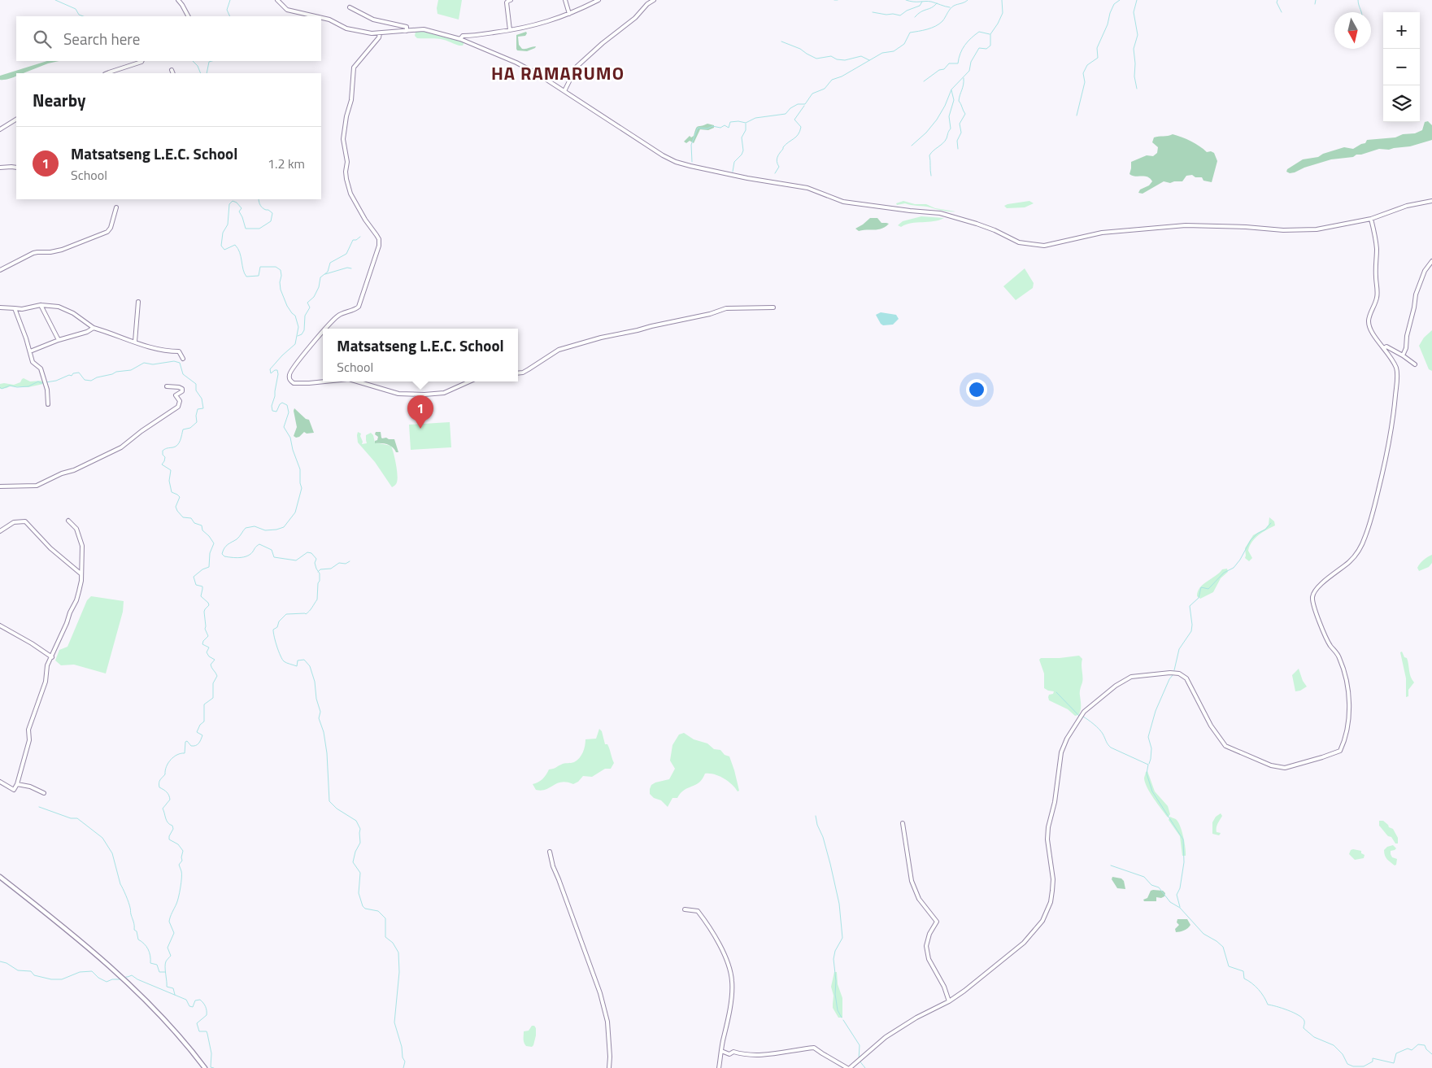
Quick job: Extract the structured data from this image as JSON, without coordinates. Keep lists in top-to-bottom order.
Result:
{
  "districts": ["HA RAMARUMO"],
  "north": "bottom",
  "page": {
    "map_buttons": ["+", "−"],
    "search": "Search here",
    "heading": "Nearby",
    "list": [
      {
        "mark": "1",
        "name": "Matsatseng L.E.C. School",
        "note": "School",
        "value": "1.2 km"
      }
    ],
    "popup": ["Matsatseng L.E.C. School", "School"],
    "pins": "1"
  }
}
